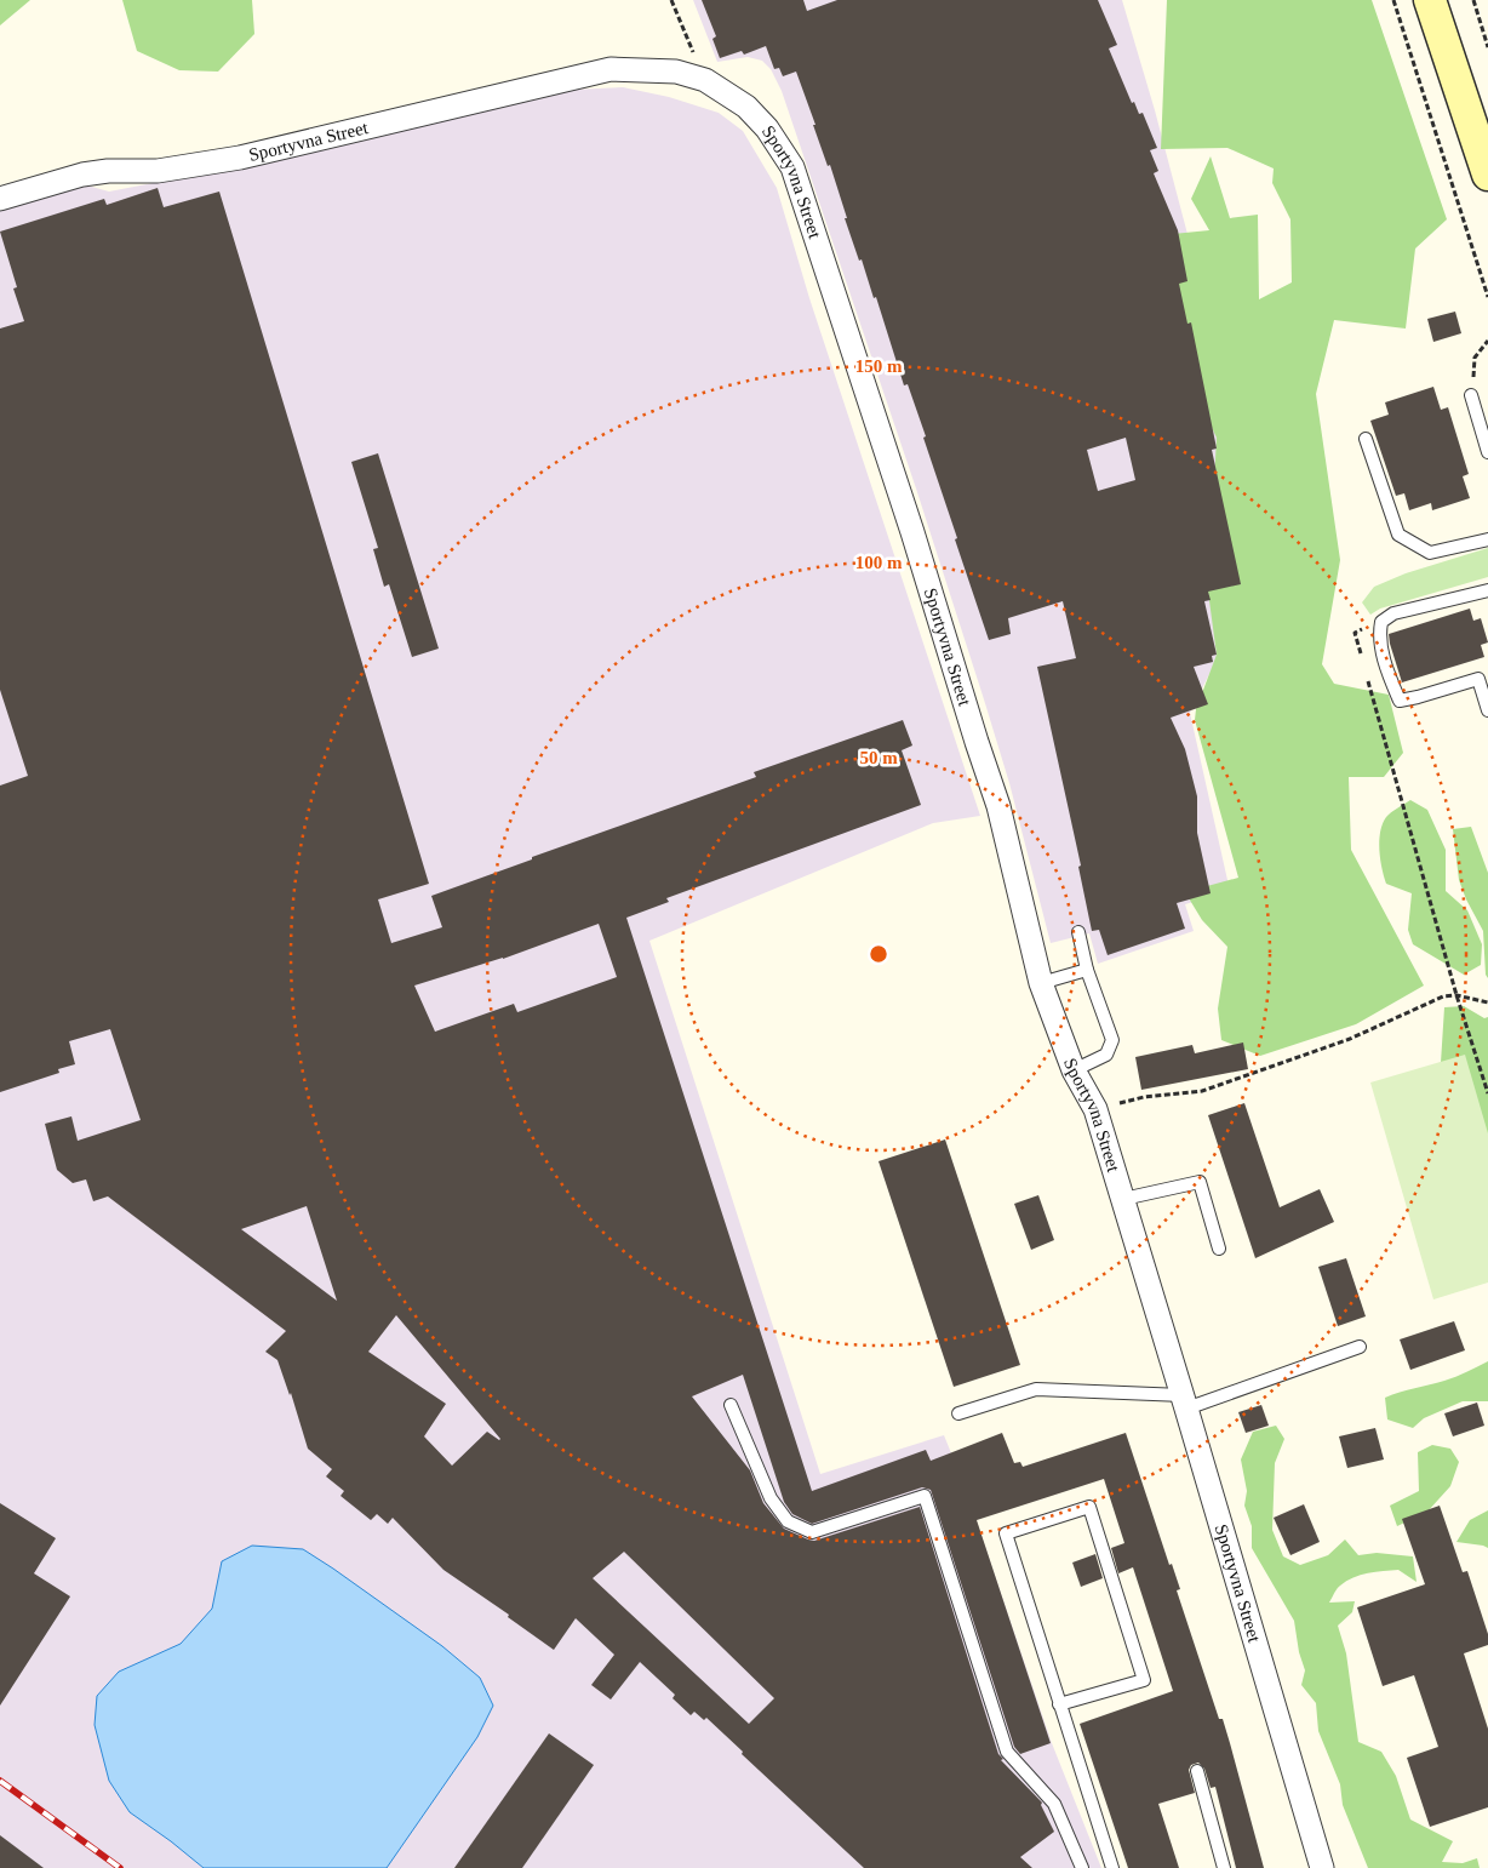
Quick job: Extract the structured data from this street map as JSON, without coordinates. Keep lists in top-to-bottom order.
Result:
{
  "streets": {
    "street": ["Sportyvna Street"]
  },
  "rings": ["150 m", "100 m", "50 m"]
}
